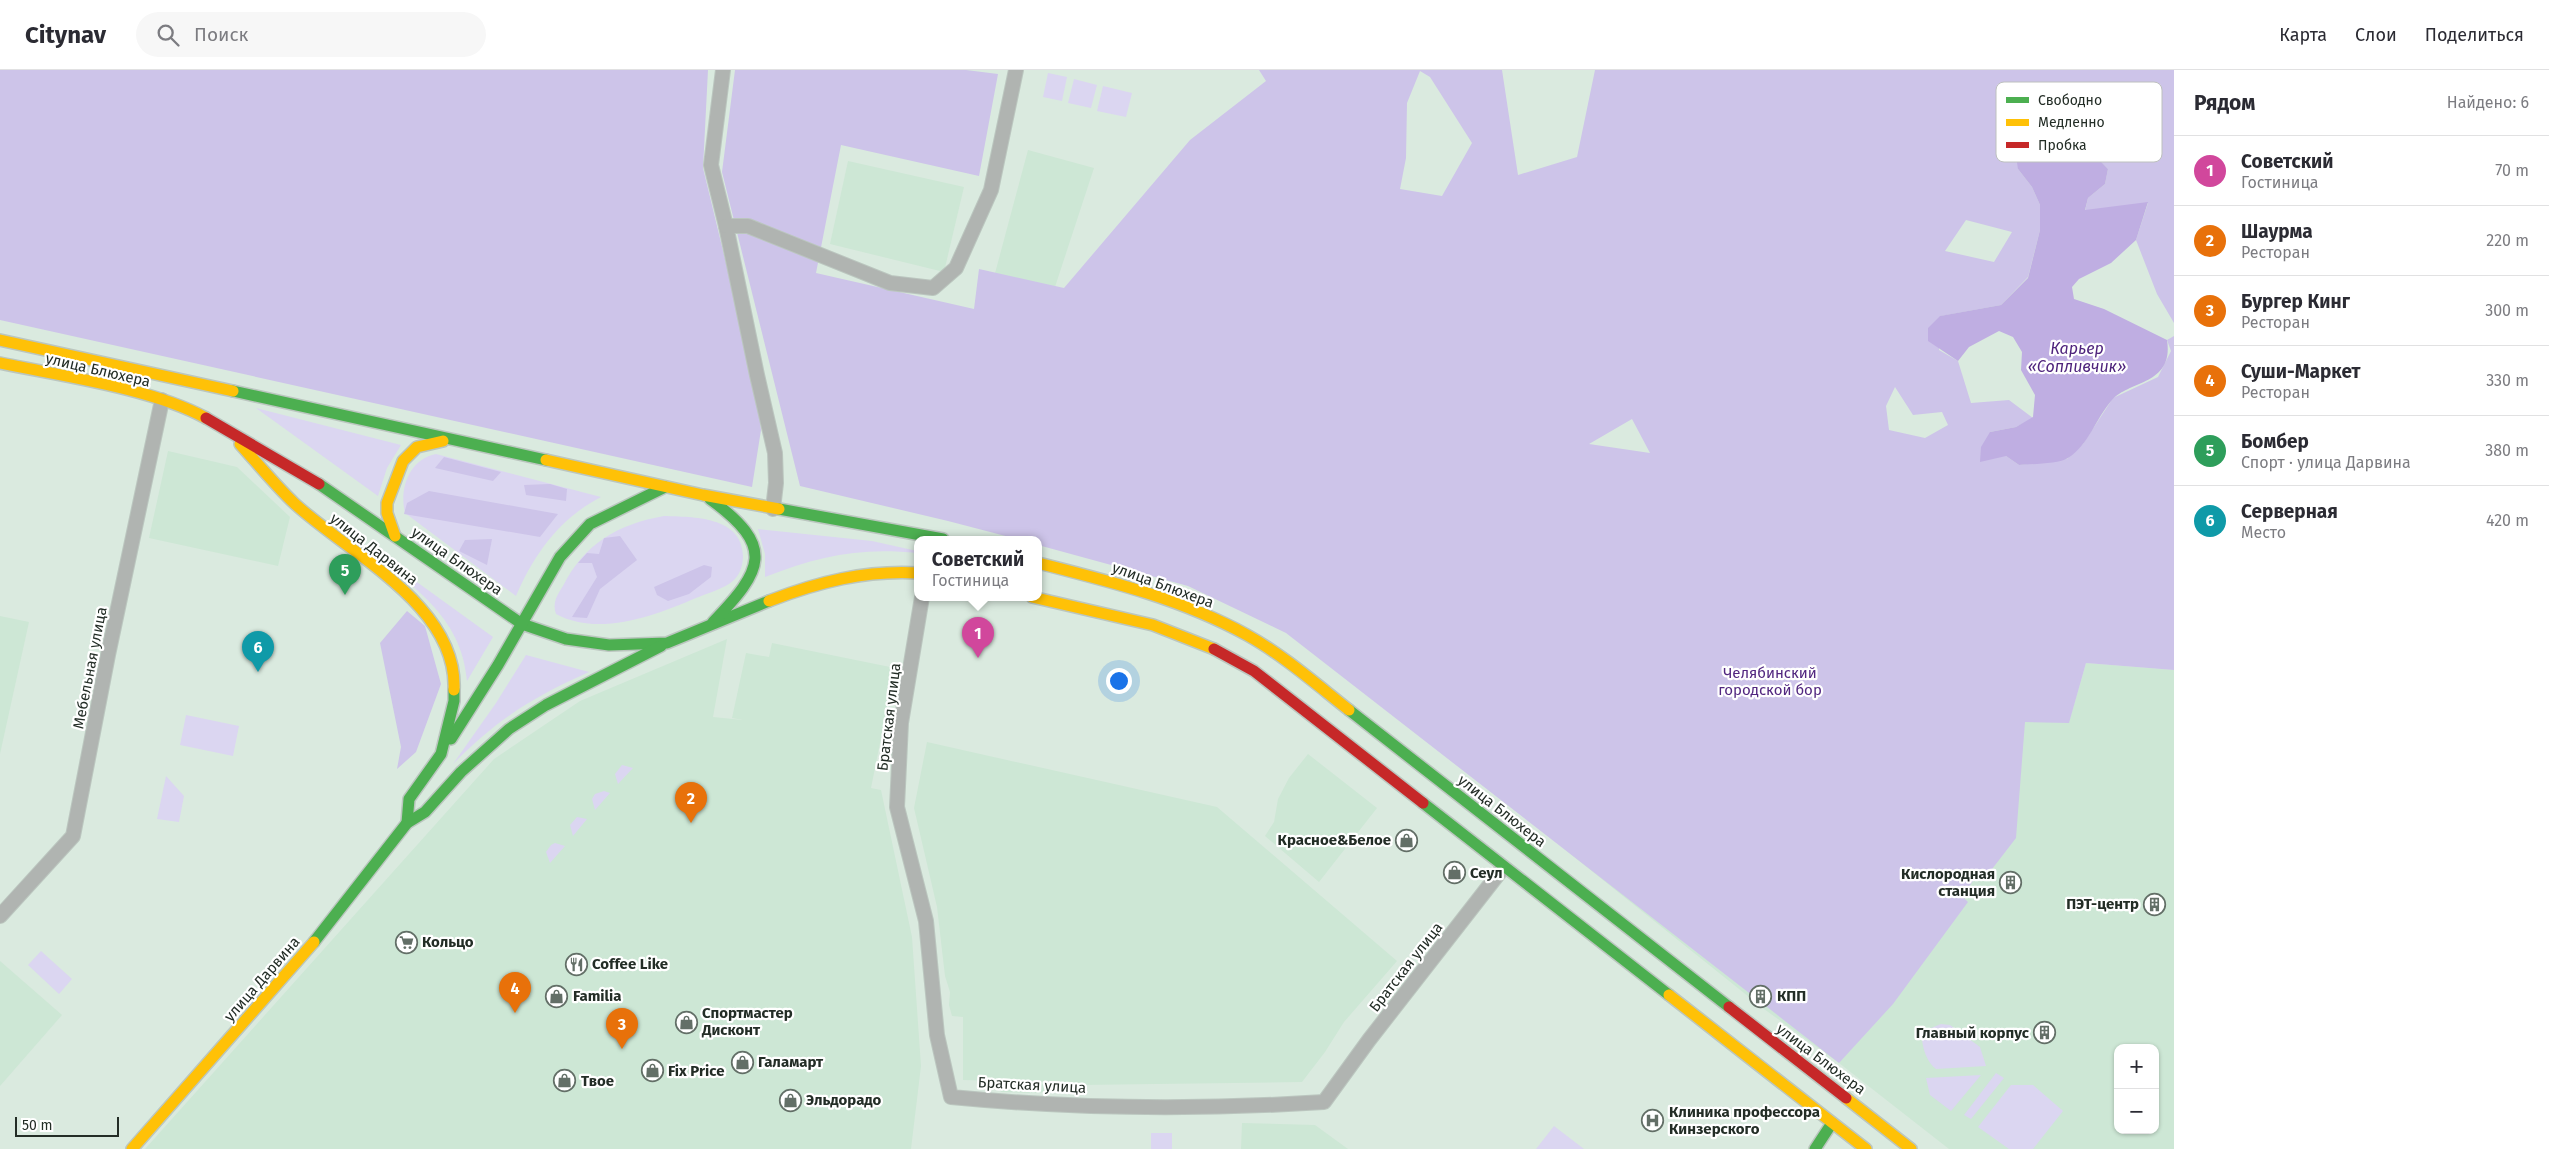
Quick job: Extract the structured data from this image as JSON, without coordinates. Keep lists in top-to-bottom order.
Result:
{
  "streets": {
    "main road": ["улица Блюхера", "улица Дарвина"],
    "street": ["Мебельная улица", "Братская улица"]
  },
  "crossings": [
    ["улица Блюхера", "улица Дарвина"],
    ["улица Блюхера", "Мебельная улица"],
    ["улица Блюхера", "Братская улица"]
  ],
  "water": ["Карьер «Сопливчик»"],
  "parks": ["Челябинский городской бор"],
  "places": {
    "shop": [
      "Красное&Белое",
      "Сеул",
      "Familia",
      "Спортмастер Дисконт",
      "Галамарт",
      "Fix Price",
      "Твое",
      "Эльдорадо"
    ],
    "building": [
      "Кислородная станция",
      "ПЭТ-центр",
      "КПП",
      "Главный корпус"
    ],
    "supermarket": ["Кольцо"],
    "restaurant": ["Coffee Like"],
    "hospital": ["Клиника профессора Кинзерского"]
  },
  "legend": ["Свободно", "Медленно", "Пробка"],
  "scale_bar": "50 m",
  "page": {
    "header": "Citynav",
    "search": "Поиск",
    "nav": ["Карта", "Слои", "Поделиться"],
    "heading": ["Рядом", "Найдено: 6"],
    "list": [
      {
        "mark": "1",
        "name": "Советский",
        "note": "Гостиница",
        "value": "70 m"
      },
      {
        "mark": "2",
        "name": "Шаурма",
        "note": "Ресторан",
        "value": "220 m"
      },
      {
        "mark": "3",
        "name": "Бургер Кинг",
        "note": "Ресторан",
        "value": "300 m"
      },
      {
        "mark": "4",
        "name": "Суши-Маркет",
        "note": "Ресторан",
        "value": "330 m"
      },
      {
        "mark": "5",
        "name": "Бомбер",
        "note": "Спорт · улица Дарвина",
        "value": "380 m"
      },
      {
        "mark": "6",
        "name": "Серверная",
        "note": "Место",
        "value": "420 m"
      }
    ],
    "popup": ["Советский", "Гостиница"],
    "pins": [
      "5",
      "1",
      "6",
      "2",
      "4",
      "3"
    ],
    "map_buttons": ["+", "−"],
    "scale": "50 m"
  }
}
